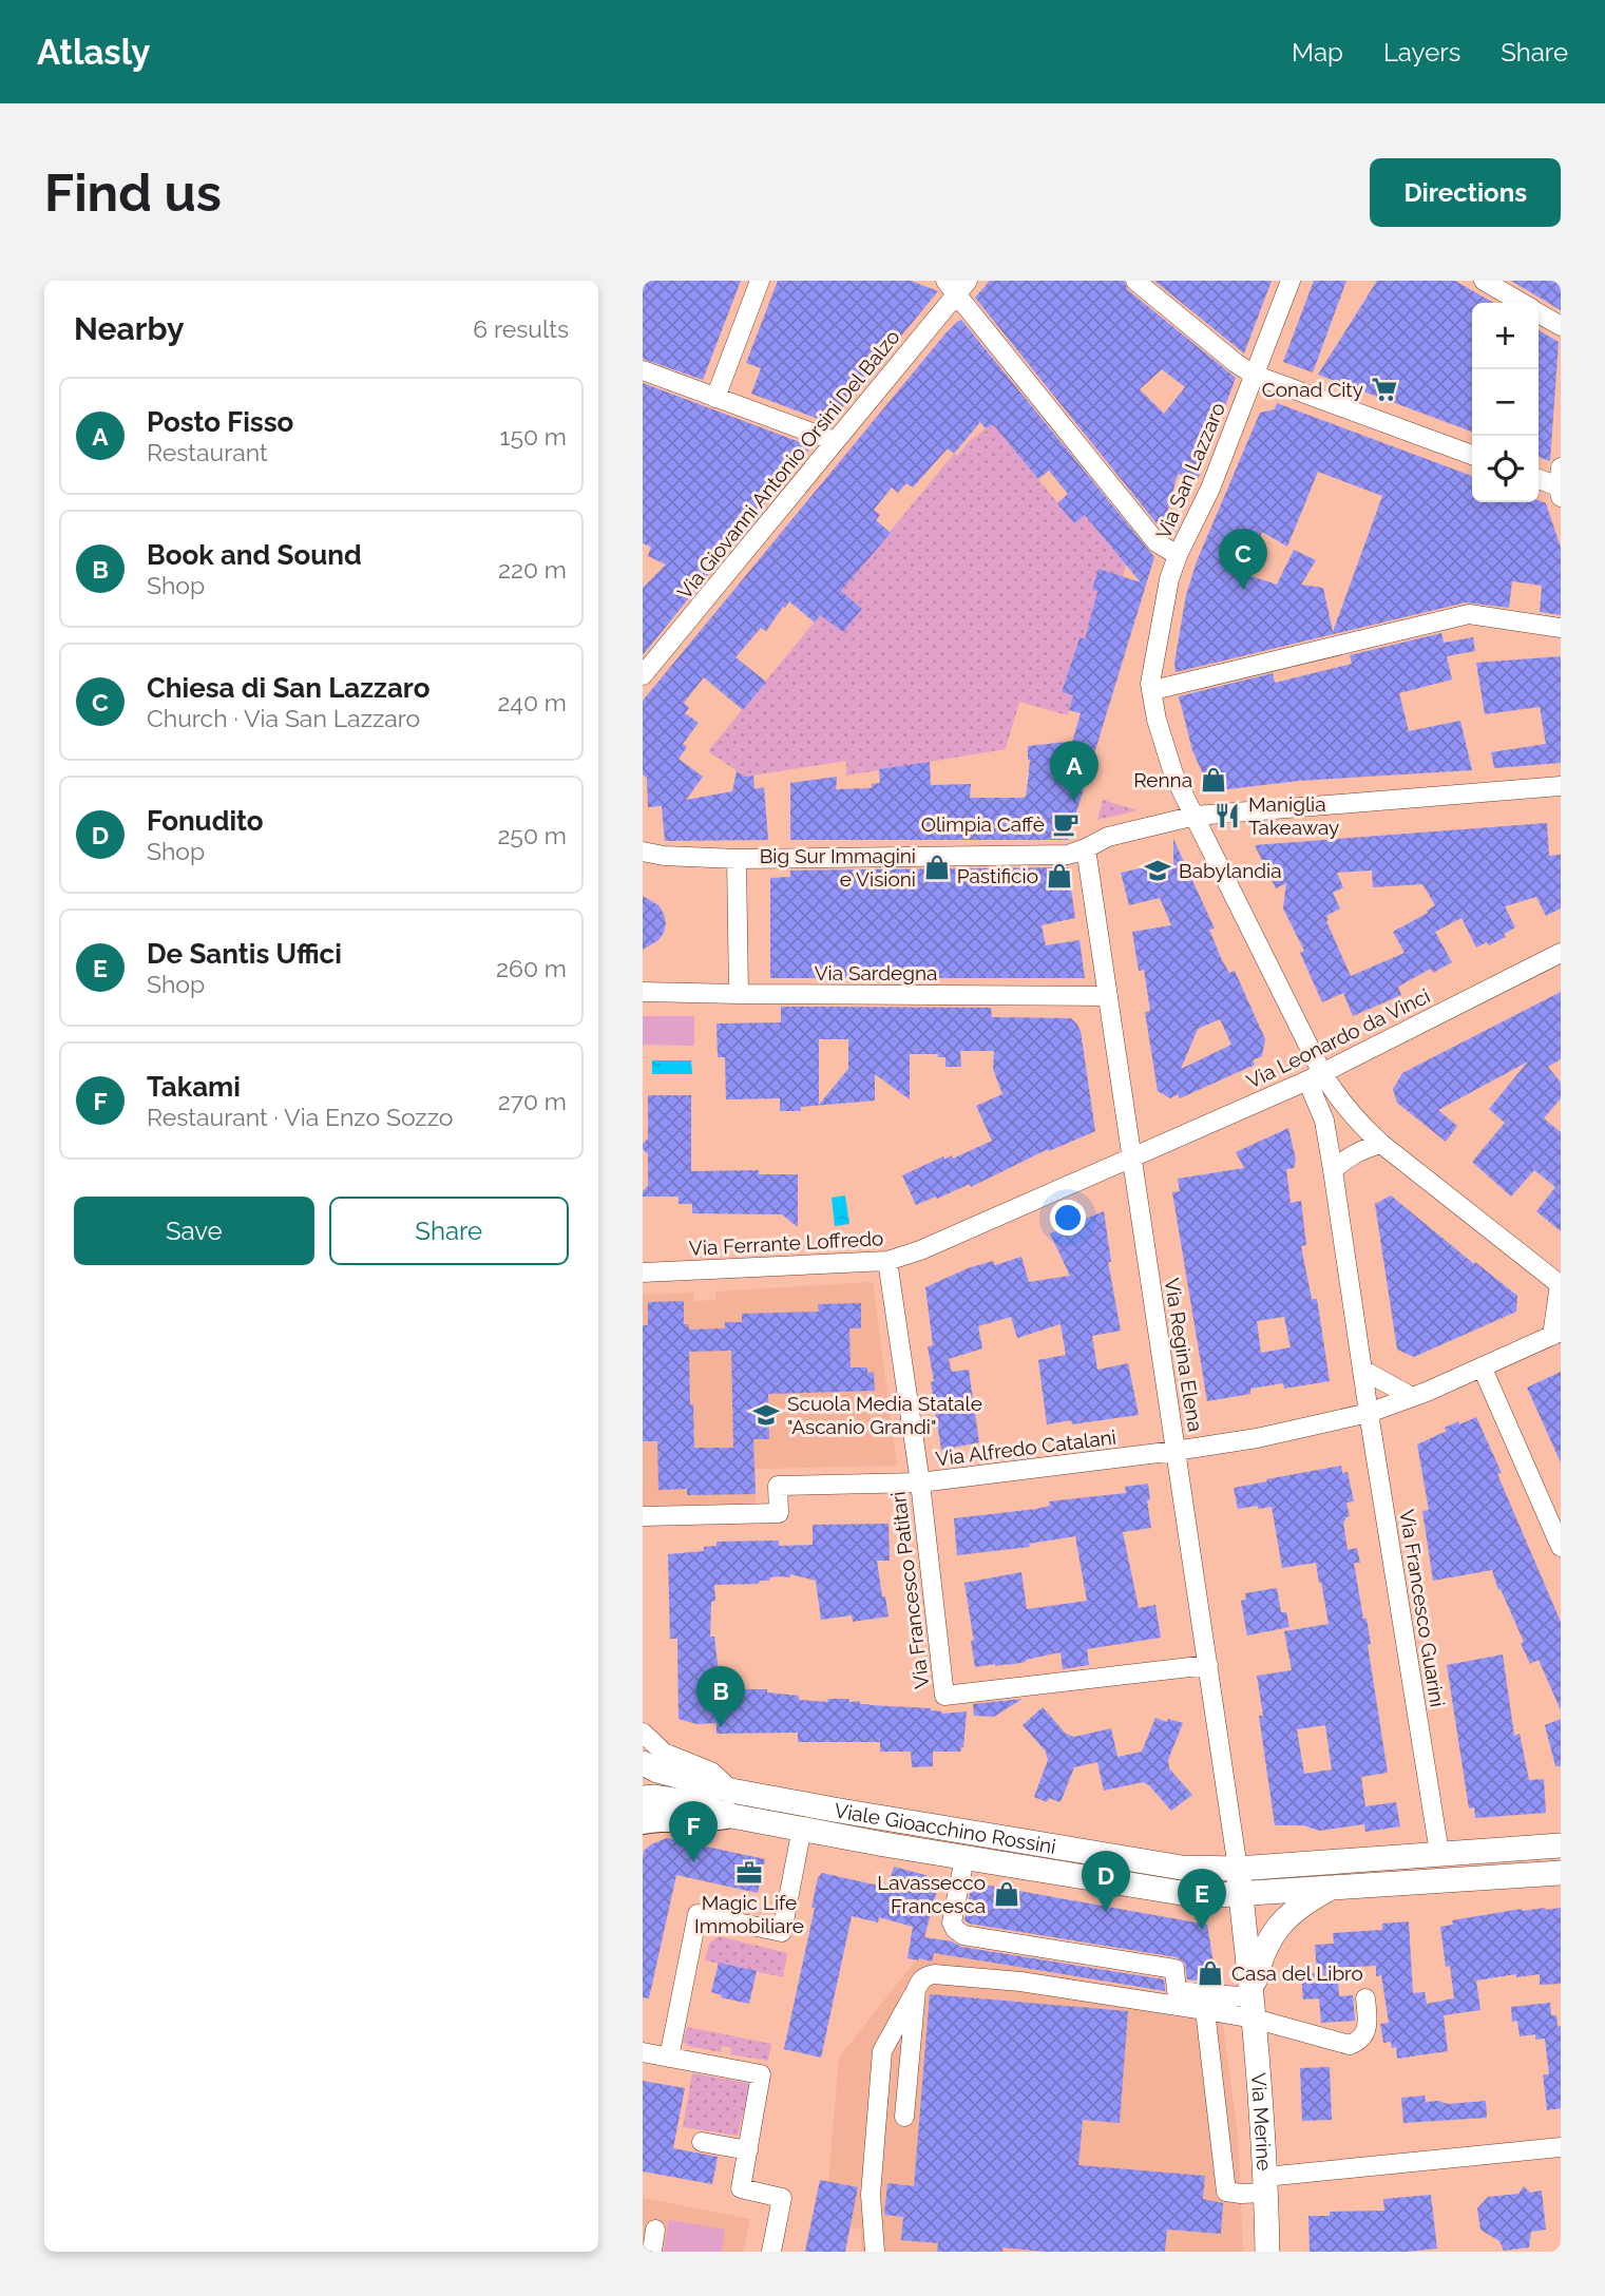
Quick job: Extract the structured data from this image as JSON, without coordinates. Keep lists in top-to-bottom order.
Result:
{
  "streets": {
    "main road": ["Viale Gioacchino Rossini", "Via Merine"],
    "street": [
      "Via Giovanni Antonio Orsini Del Balzo",
      "Via San Lazzaro",
      "Via Sardegna",
      "Via Leonardo da Vinci",
      "Via Ferrante Loffredo",
      "Via Regina Elena",
      "Via Alfredo Catalani",
      "Via Francesco Patitari",
      "Via Francesco Guarini"
    ]
  },
  "crossings": [
    ["Via Sardegna", "Via Regina Elena"],
    ["Via Leonardo da Vinci", "Via Ferrante Loffredo"],
    ["Via Leonardo da Vinci", "Via Regina Elena"],
    ["Via Leonardo da Vinci", "Via Francesco Guarini"],
    ["Via Ferrante Loffredo", "Via Regina Elena"],
    ["Via Ferrante Loffredo", "Via Francesco Patitari"],
    ["Via Regina Elena", "Via Alfredo Catalani"],
    ["Via Regina Elena", "Via Francesco Patitari"],
    ["Via Regina Elena", "Viale Gioacchino Rossini"],
    ["Via Regina Elena", "Via Merine"],
    ["Via Alfredo Catalani", "Via Francesco Patitari"],
    ["Via Alfredo Catalani", "Via Francesco Guarini"],
    ["Via Francesco Guarini", "Viale Gioacchino Rossini"],
    ["Viale Gioacchino Rossini", "Via Merine"]
  ],
  "places": {
    "supermarket": ["Conad City"],
    "shop": [
      "Renna",
      "Big Sur Immagini e Visioni",
      "Pastificio",
      "Lavassecco Francesca",
      "Casa del Libro"
    ],
    "restaurant": ["Maniglia Takeaway"],
    "cafe": ["Olimpia Caffè"],
    "school or university": ["Babylandia", "Scuola Media Statale \"Ascanio Grandi\""],
    "office": ["Magic Life Immobiliare"]
  },
  "page": {
    "header": "Atlasly",
    "nav": ["Map", "Layers", "Share"],
    "buttons": [
      "Directions",
      ["Save", "Share"]
    ],
    "title": "Find us",
    "heading": ["Nearby", "6 results"],
    "map_buttons": ["+", "−"],
    "list": [
      {
        "mark": "A",
        "name": "Posto Fisso",
        "note": "Restaurant",
        "value": "150 m"
      },
      {
        "mark": "B",
        "name": "Book and Sound",
        "note": "Shop",
        "value": "220 m"
      },
      {
        "mark": "C",
        "name": "Chiesa di San Lazzaro",
        "note": "Church · Via San Lazzaro",
        "value": "240 m"
      },
      {
        "mark": "D",
        "name": "Fonudito",
        "note": "Shop",
        "value": "250 m"
      },
      {
        "mark": "E",
        "name": "De Santis Uffici",
        "note": "Shop",
        "value": "260 m"
      },
      {
        "mark": "F",
        "name": "Takami",
        "note": "Restaurant · Via Enzo Sozzo",
        "value": "270 m"
      }
    ],
    "pins": [
      "C",
      "A",
      "B",
      "F",
      "D",
      "E"
    ]
  }
}
